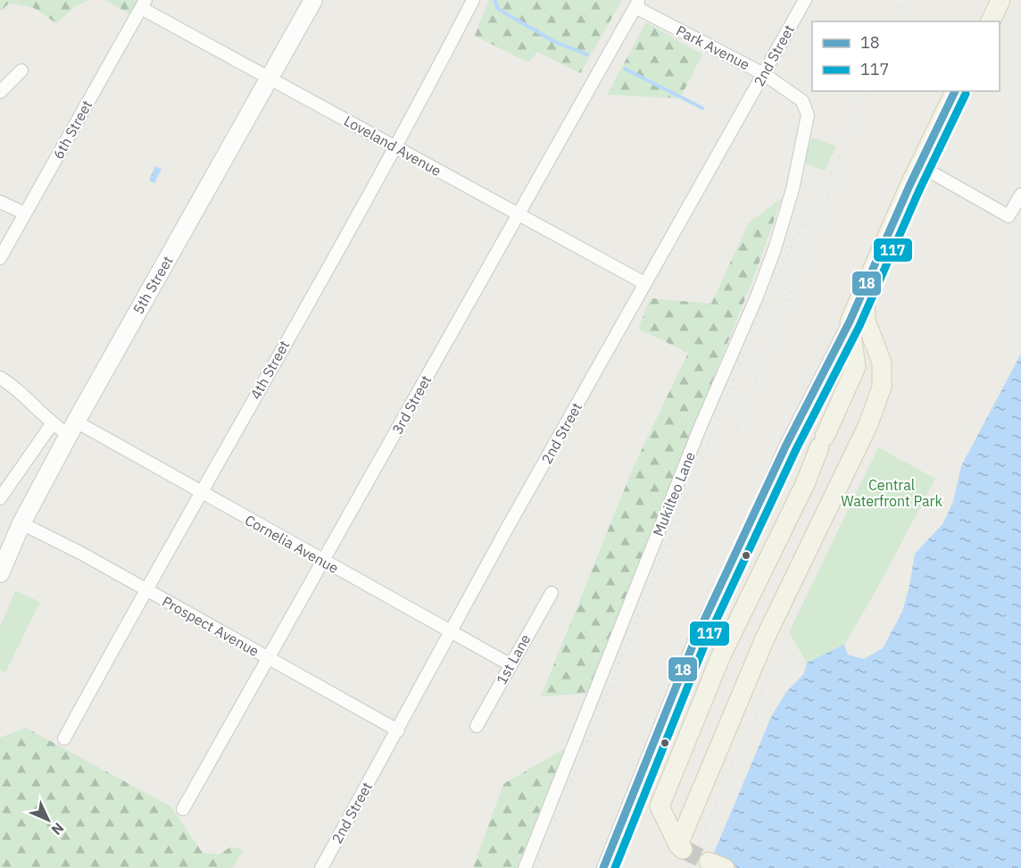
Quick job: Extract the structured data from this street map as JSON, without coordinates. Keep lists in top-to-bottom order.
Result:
{
  "streets": {
    "main road": ["5th Street"],
    "street": [
      "Park Avenue",
      "2nd Street",
      "6th Street",
      "Loveland Avenue",
      "4th Street",
      "3rd Street",
      "Mukilteo Lane",
      "Cornelia Avenue",
      "Prospect Avenue",
      "1st Lane"
    ]
  },
  "crossings": [
    ["Park Avenue", "2nd Street"],
    ["Park Avenue", "3rd Street"],
    ["Park Avenue", "Mukilteo Lane"],
    ["2nd Street", "Loveland Avenue"],
    ["2nd Street", "Cornelia Avenue"],
    ["2nd Street", "Prospect Avenue"],
    ["6th Street", "Loveland Avenue"],
    ["Loveland Avenue", "5th Street"],
    ["Loveland Avenue", "4th Street"],
    ["Loveland Avenue", "3rd Street"],
    ["5th Street", "Cornelia Avenue"],
    ["5th Street", "Prospect Avenue"],
    ["4th Street", "Cornelia Avenue"],
    ["4th Street", "Prospect Avenue"],
    ["3rd Street", "Cornelia Avenue"],
    ["3rd Street", "Prospect Avenue"],
    ["Cornelia Avenue", "1st Lane"]
  ],
  "parks": ["Central Waterfront Park"],
  "lines": ["transit line 18", "transit line 117"],
  "legend": ["18", "117"],
  "north": "bottom right"
}
